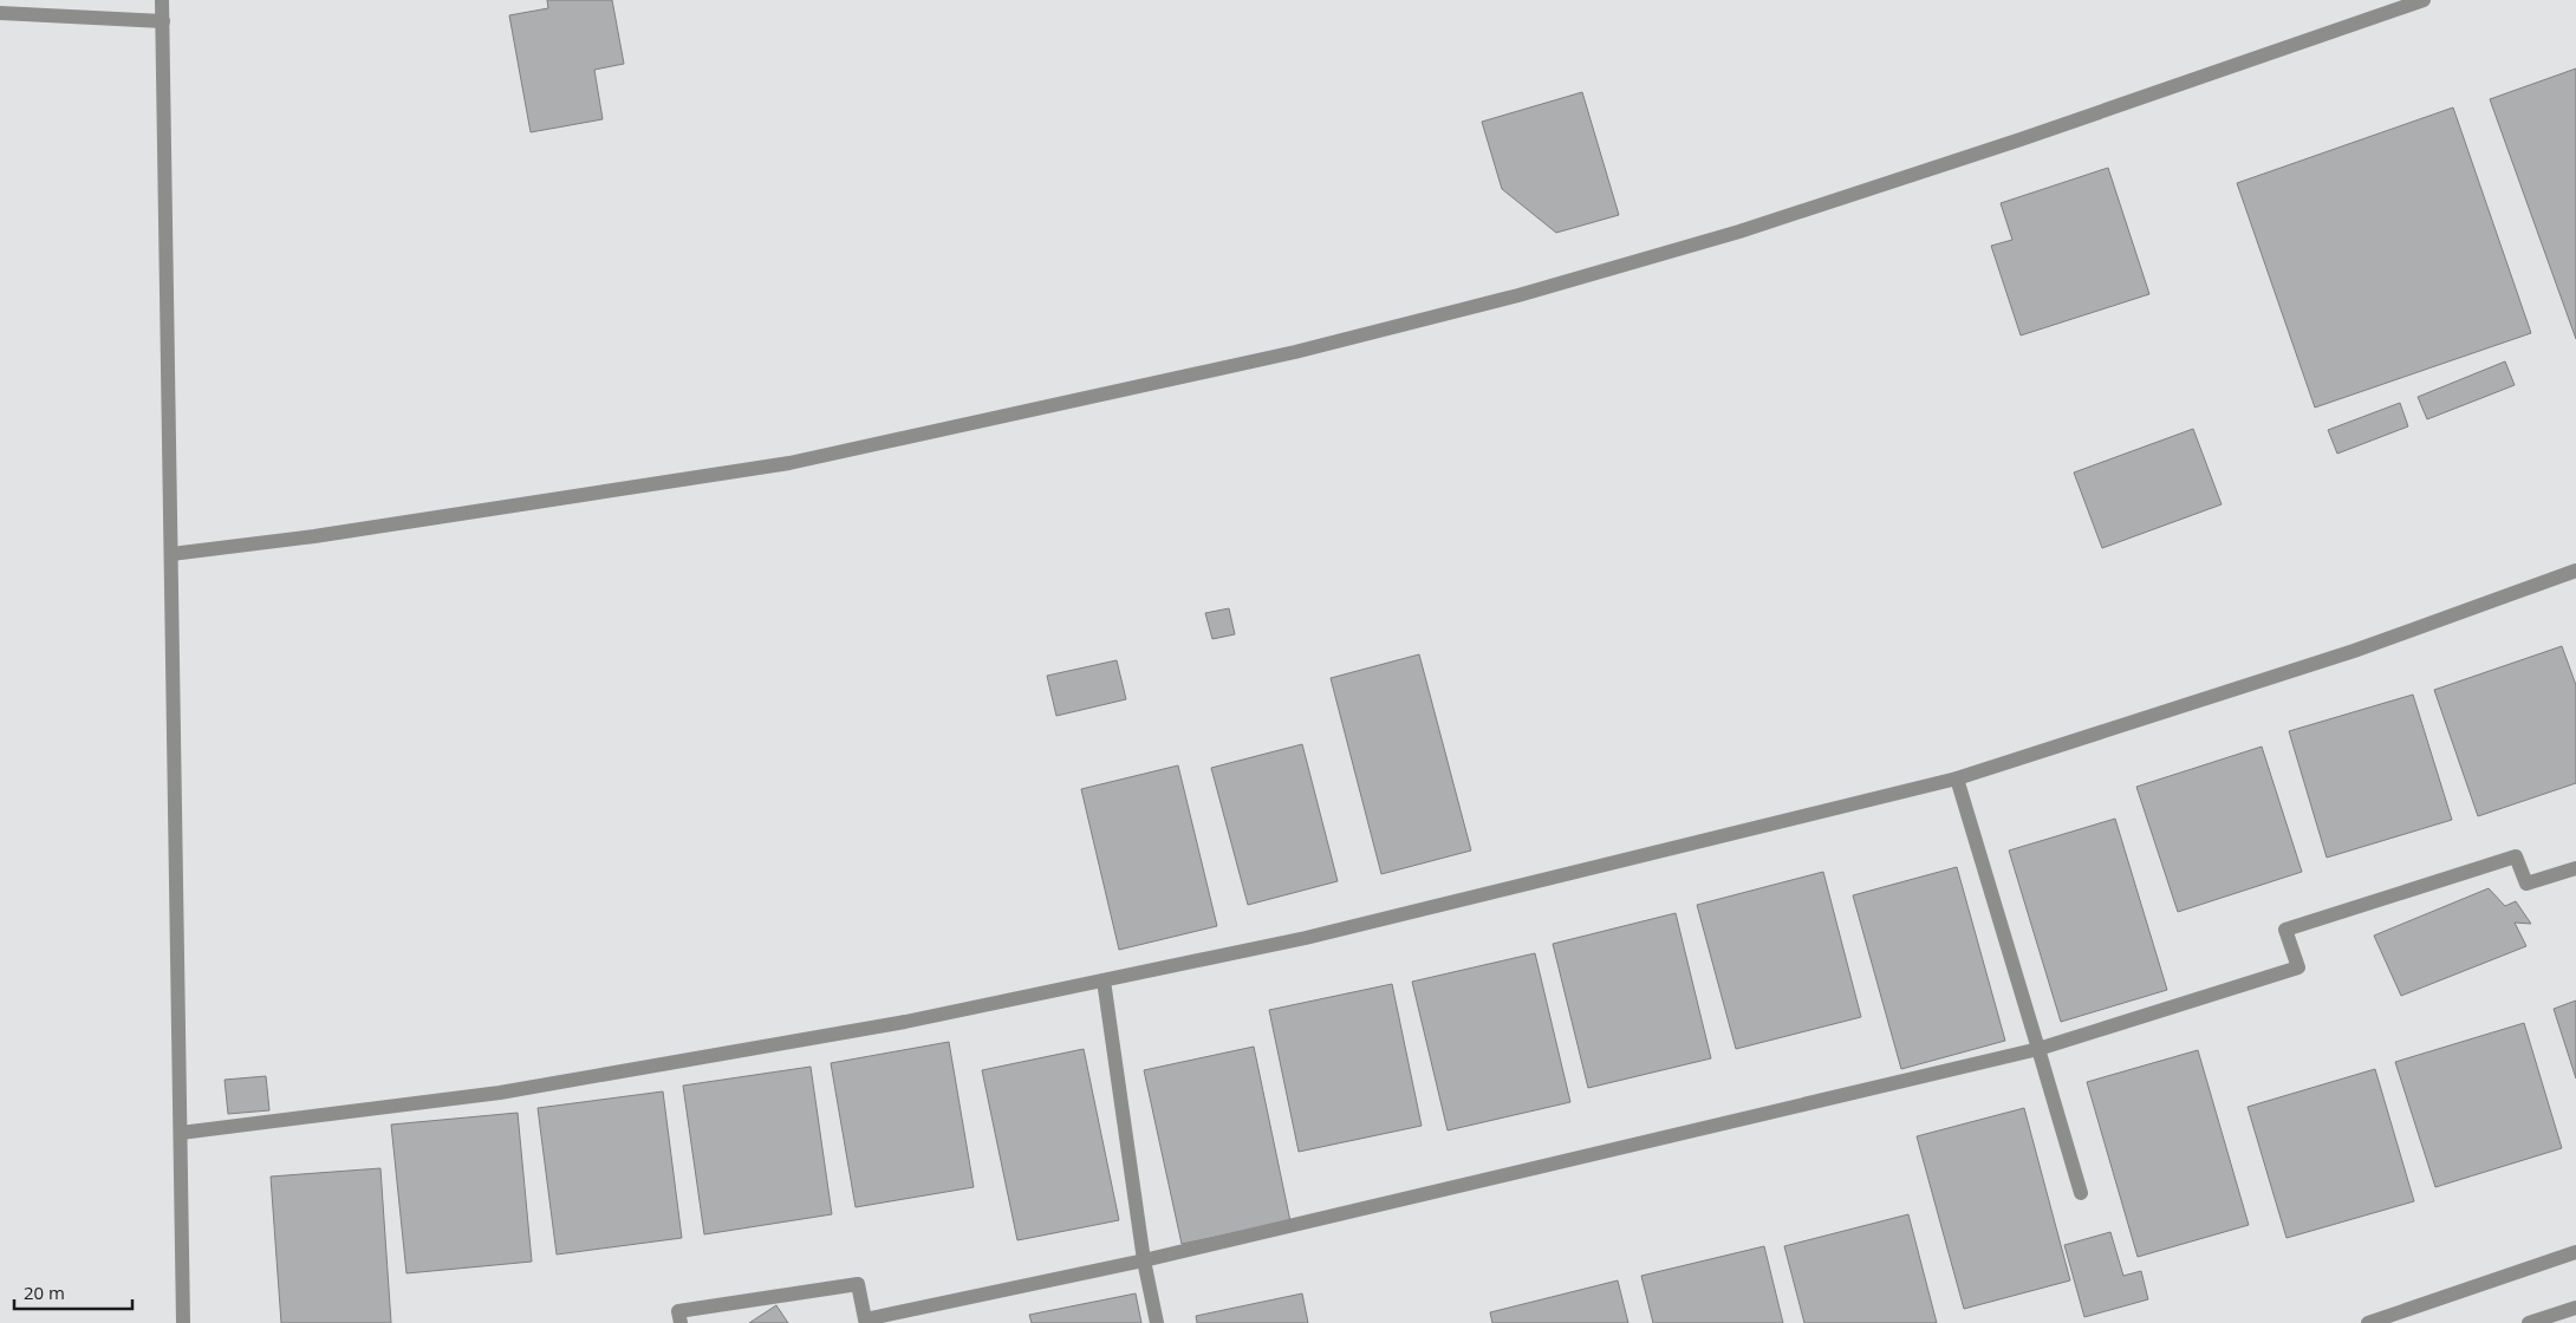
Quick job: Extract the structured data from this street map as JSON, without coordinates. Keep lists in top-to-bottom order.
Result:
{
  "scale_bar": "20 m"
}
